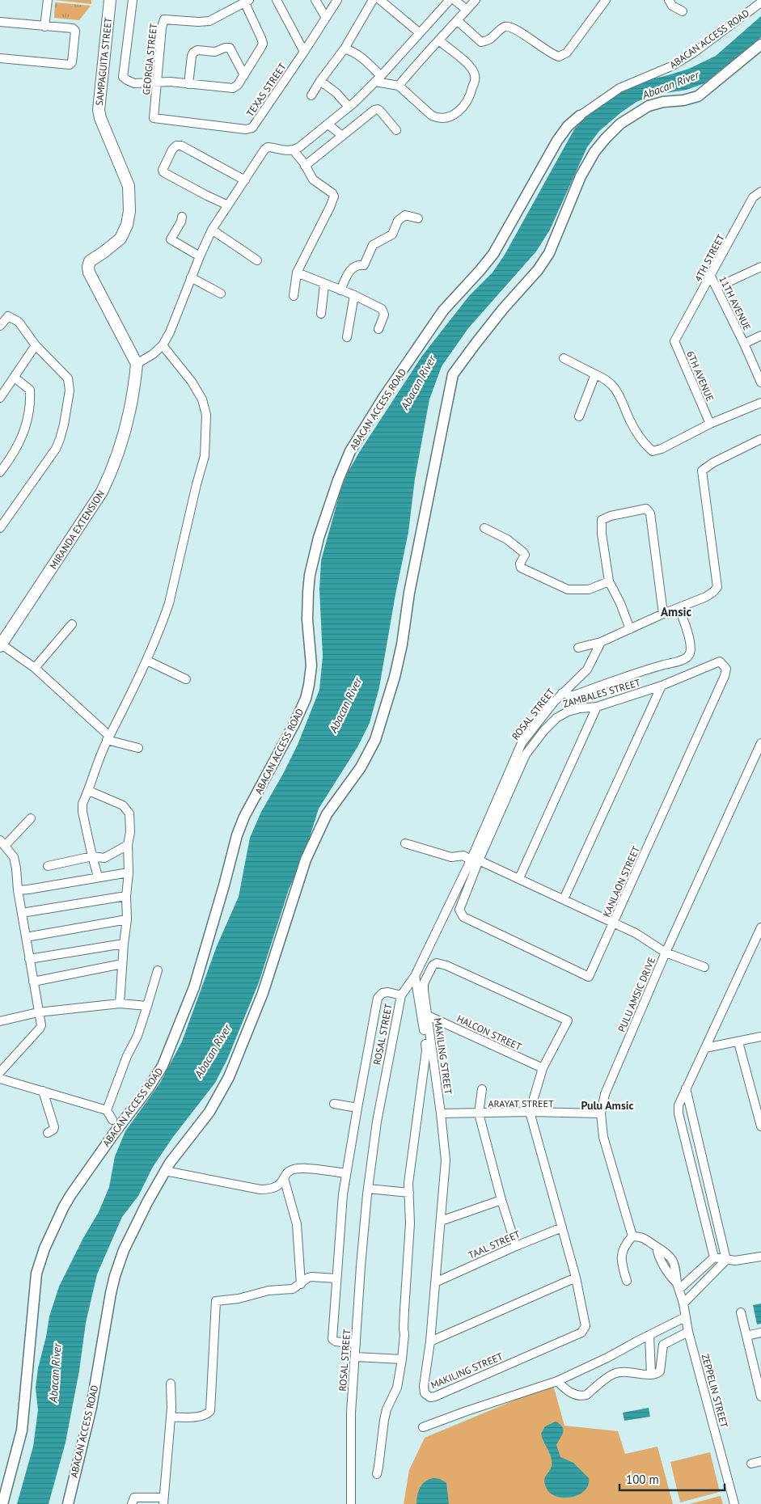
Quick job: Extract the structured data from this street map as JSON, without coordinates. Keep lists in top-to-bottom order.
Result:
{
  "streets": {
    "main road": ["SAMPAGUITA STREET", "MIRANDA EXTENSION"],
    "street": [
      "ABACAN ACCESS ROAD",
      "GEORGIA STREET",
      "TEXAS STREET",
      "4TH STREET",
      "11TH AVENUE",
      "6TH AVENUE",
      "ZAMBALES STREET",
      "ROSAL STREET",
      "KANLAON STREET",
      "PULU AMSIC DRIVE",
      "HALCON STREET",
      "MAKILING STREET",
      "ARAYAT STREET",
      "TAAL STREET",
      "ZEPPELIN STREET"
    ]
  },
  "crossings": [
    ["GEORGIA STREET", "TEXAS STREET"],
    ["SAMPAGUITA STREET", "MIRANDA EXTENSION"],
    ["4TH STREET", "11TH AVENUE"],
    ["4TH STREET", "6TH AVENUE"],
    ["ZAMBALES STREET", "ROSAL STREET"],
    ["ZAMBALES STREET", "KANLAON STREET"],
    ["PULU AMSIC DRIVE", "ARAYAT STREET"],
    ["PULU AMSIC DRIVE", "ZEPPELIN STREET"],
    ["HALCON STREET", "MAKILING STREET"],
    ["MAKILING STREET", "ARAYAT STREET"],
    ["MAKILING STREET", "TAAL STREET"]
  ],
  "districts": ["Amsic", "Pulu Amsic"],
  "water": ["Abacan River"],
  "scale_bar": "100 m"
}
